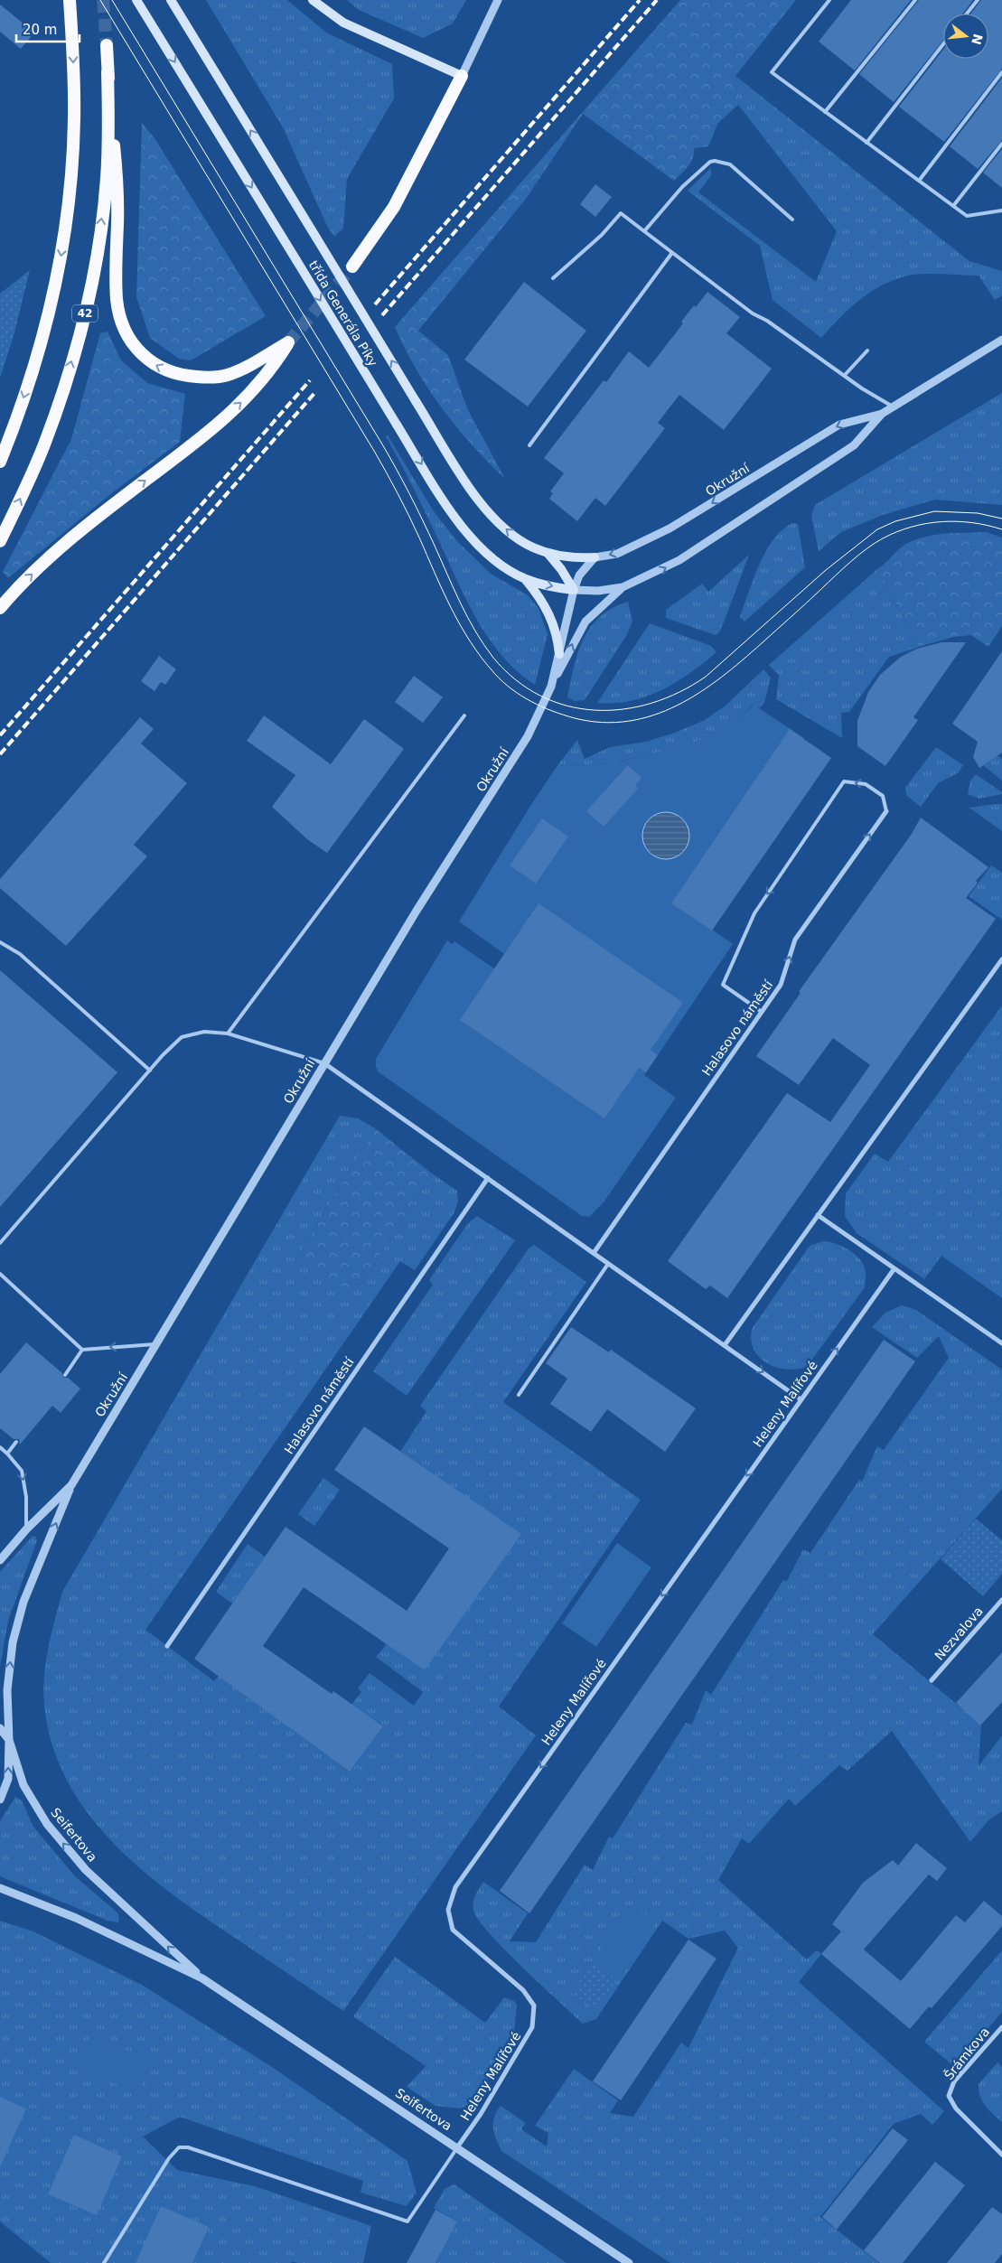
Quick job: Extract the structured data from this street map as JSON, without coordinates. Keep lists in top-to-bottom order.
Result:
{
  "streets": {
    "highway": ["42"],
    "main road": ["třída Generála Píky"],
    "street": [
      "Okružní",
      "Halasovo náměstí",
      "Heleny Malířové",
      "Nezvalova",
      "Seifertova",
      "Šrámkova"
    ]
  },
  "crossings": [
    ["třída Generála Píky", "Okružní"],
    ["Okružní", "Seifertova"],
    ["Heleny Malířové", "Seifertova"]
  ],
  "one_way": ["Seifertova"],
  "scale_bar": "20 m",
  "north": "right"
}
